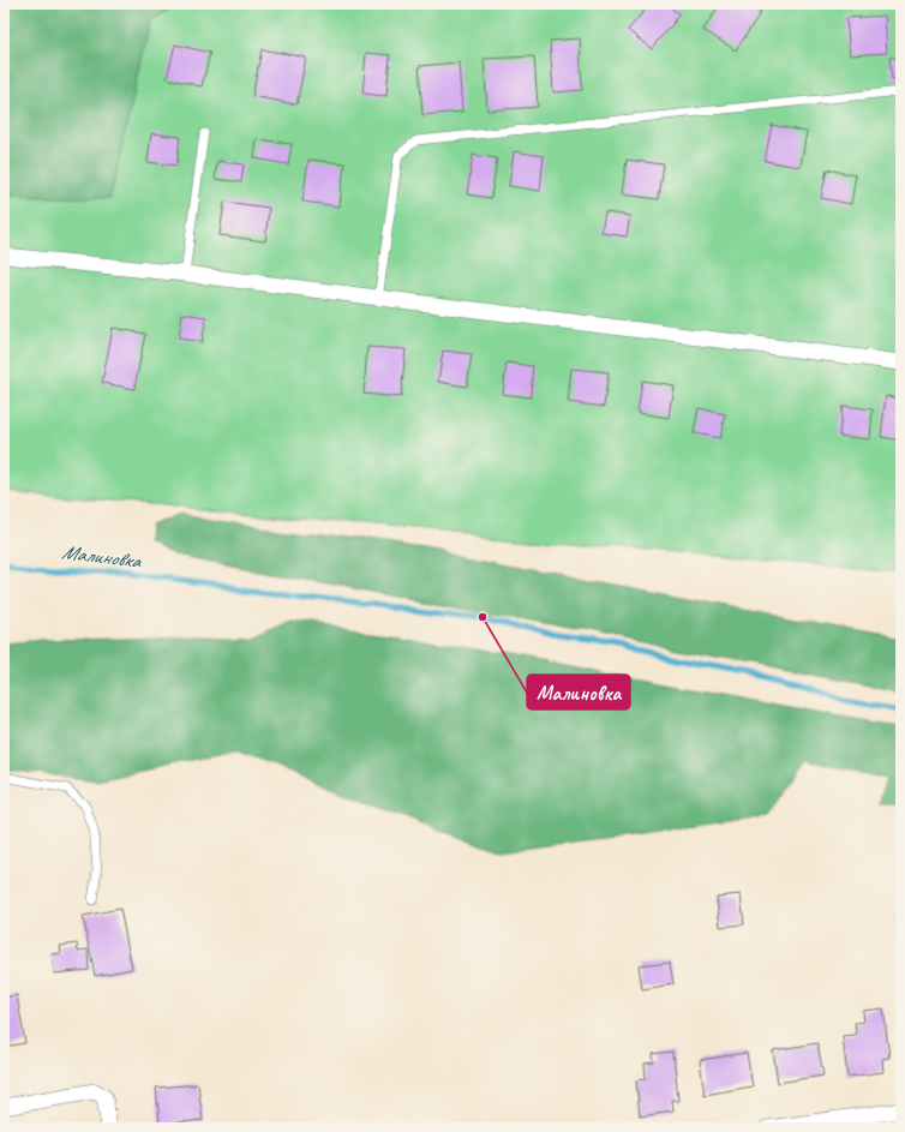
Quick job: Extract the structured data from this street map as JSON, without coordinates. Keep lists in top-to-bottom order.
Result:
{
  "water": ["Малиновка"],
  "places": ["Малиновка"]
}
